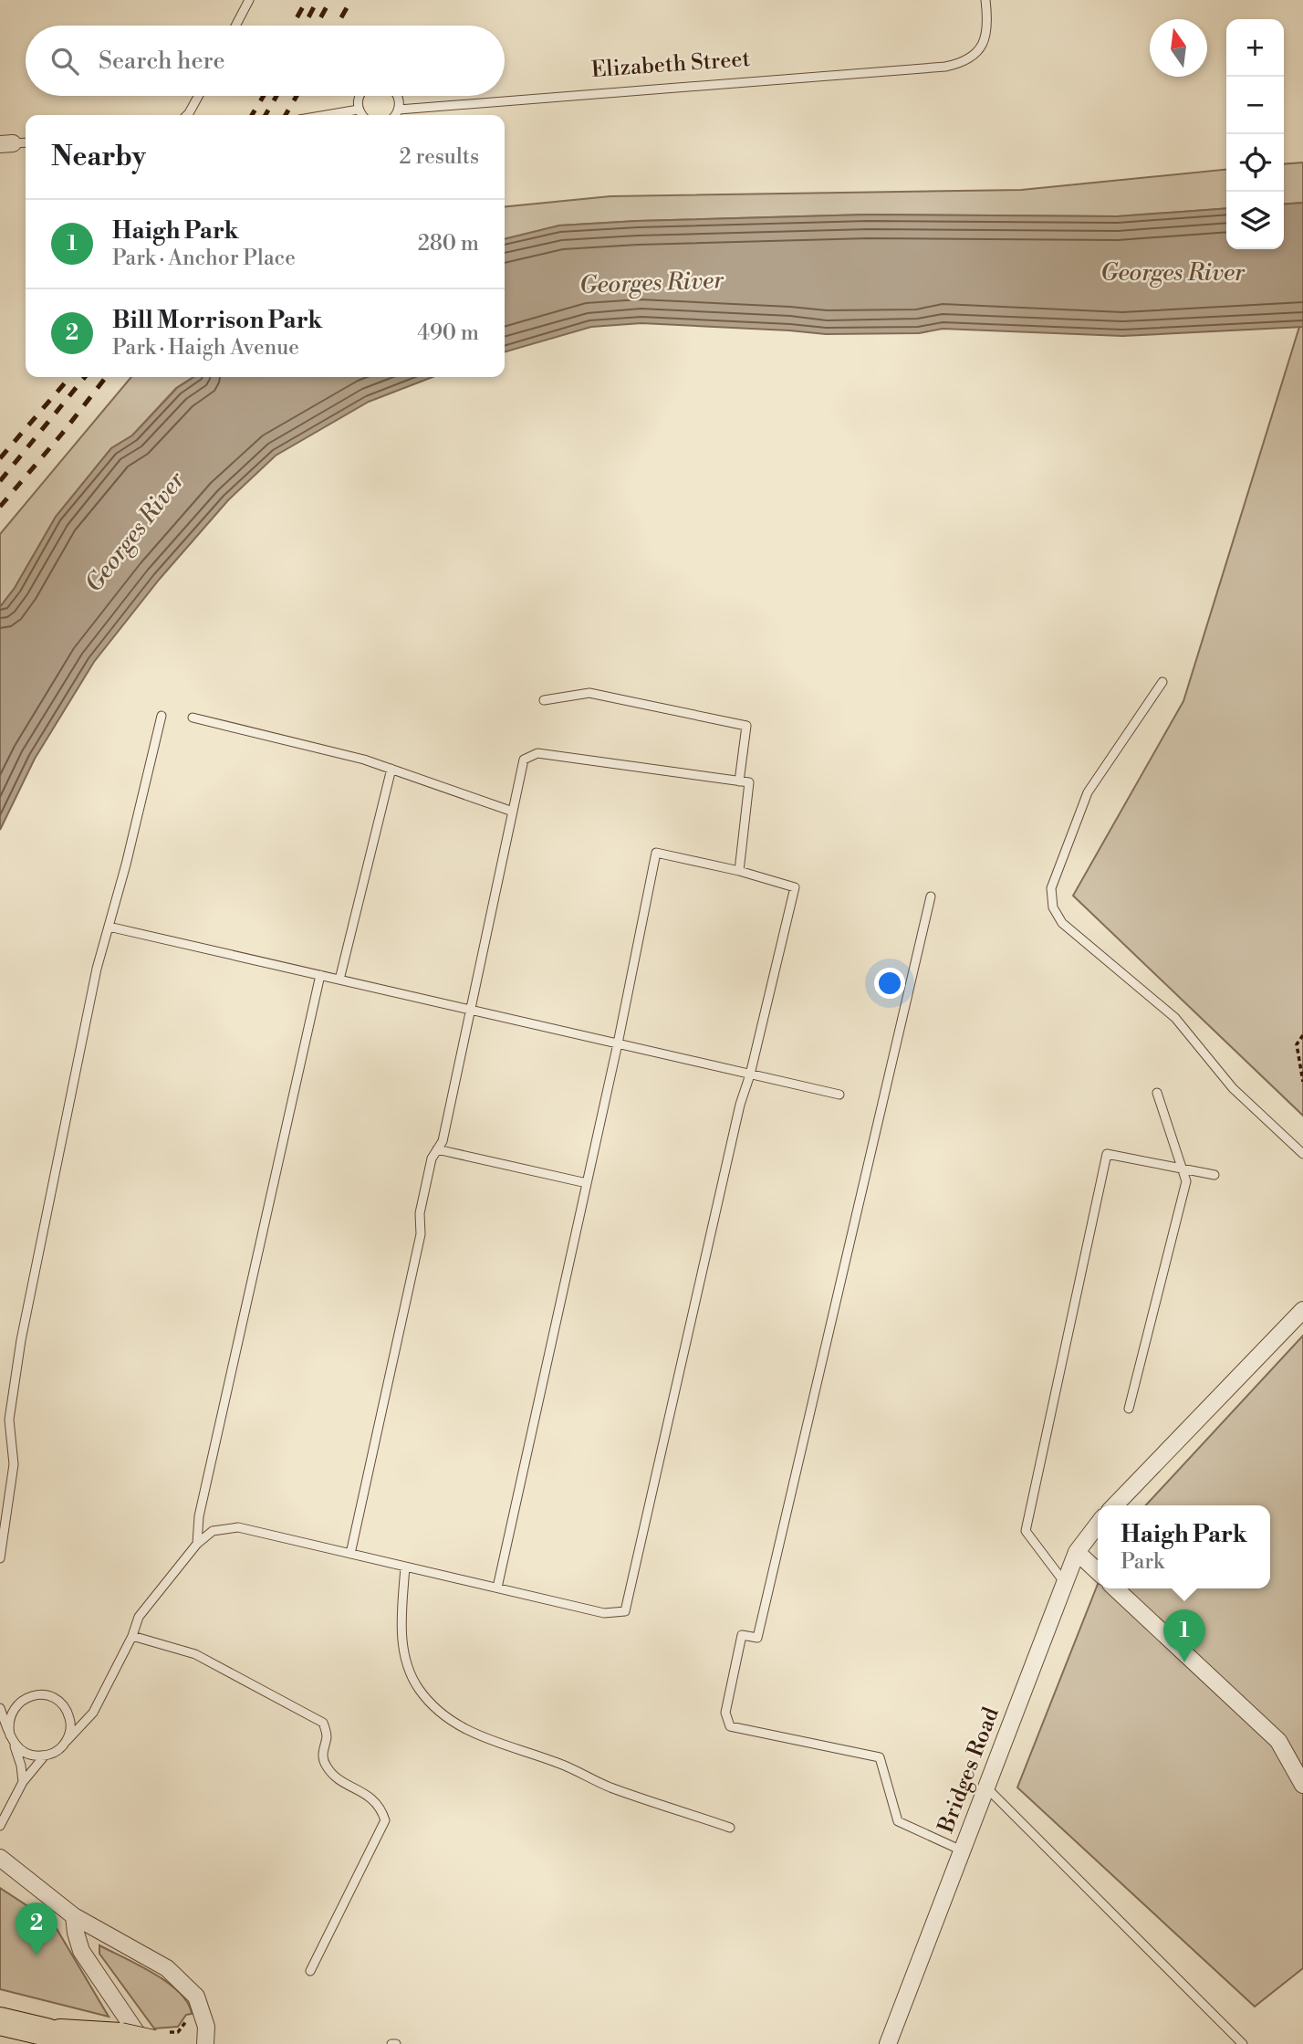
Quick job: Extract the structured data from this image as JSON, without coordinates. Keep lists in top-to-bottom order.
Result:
{
  "streets": {
    "street": ["Bridges Road"],
    "lane": ["Elizabeth Street"]
  },
  "water": ["Georges River"],
  "north": "top",
  "page": {
    "map_buttons": ["+", "−"],
    "search": "Search here",
    "heading": ["Nearby", "2 results"],
    "list": [
      {
        "mark": "1",
        "name": "Haigh Park",
        "note": "Park · Anchor Place",
        "value": "280 m"
      },
      {
        "mark": "2",
        "name": "Bill Morrison Park",
        "note": "Park · Haigh Avenue",
        "value": "490 m"
      }
    ],
    "popup": ["Haigh Park", "Park"],
    "pins": ["1", "2"]
  }
}
